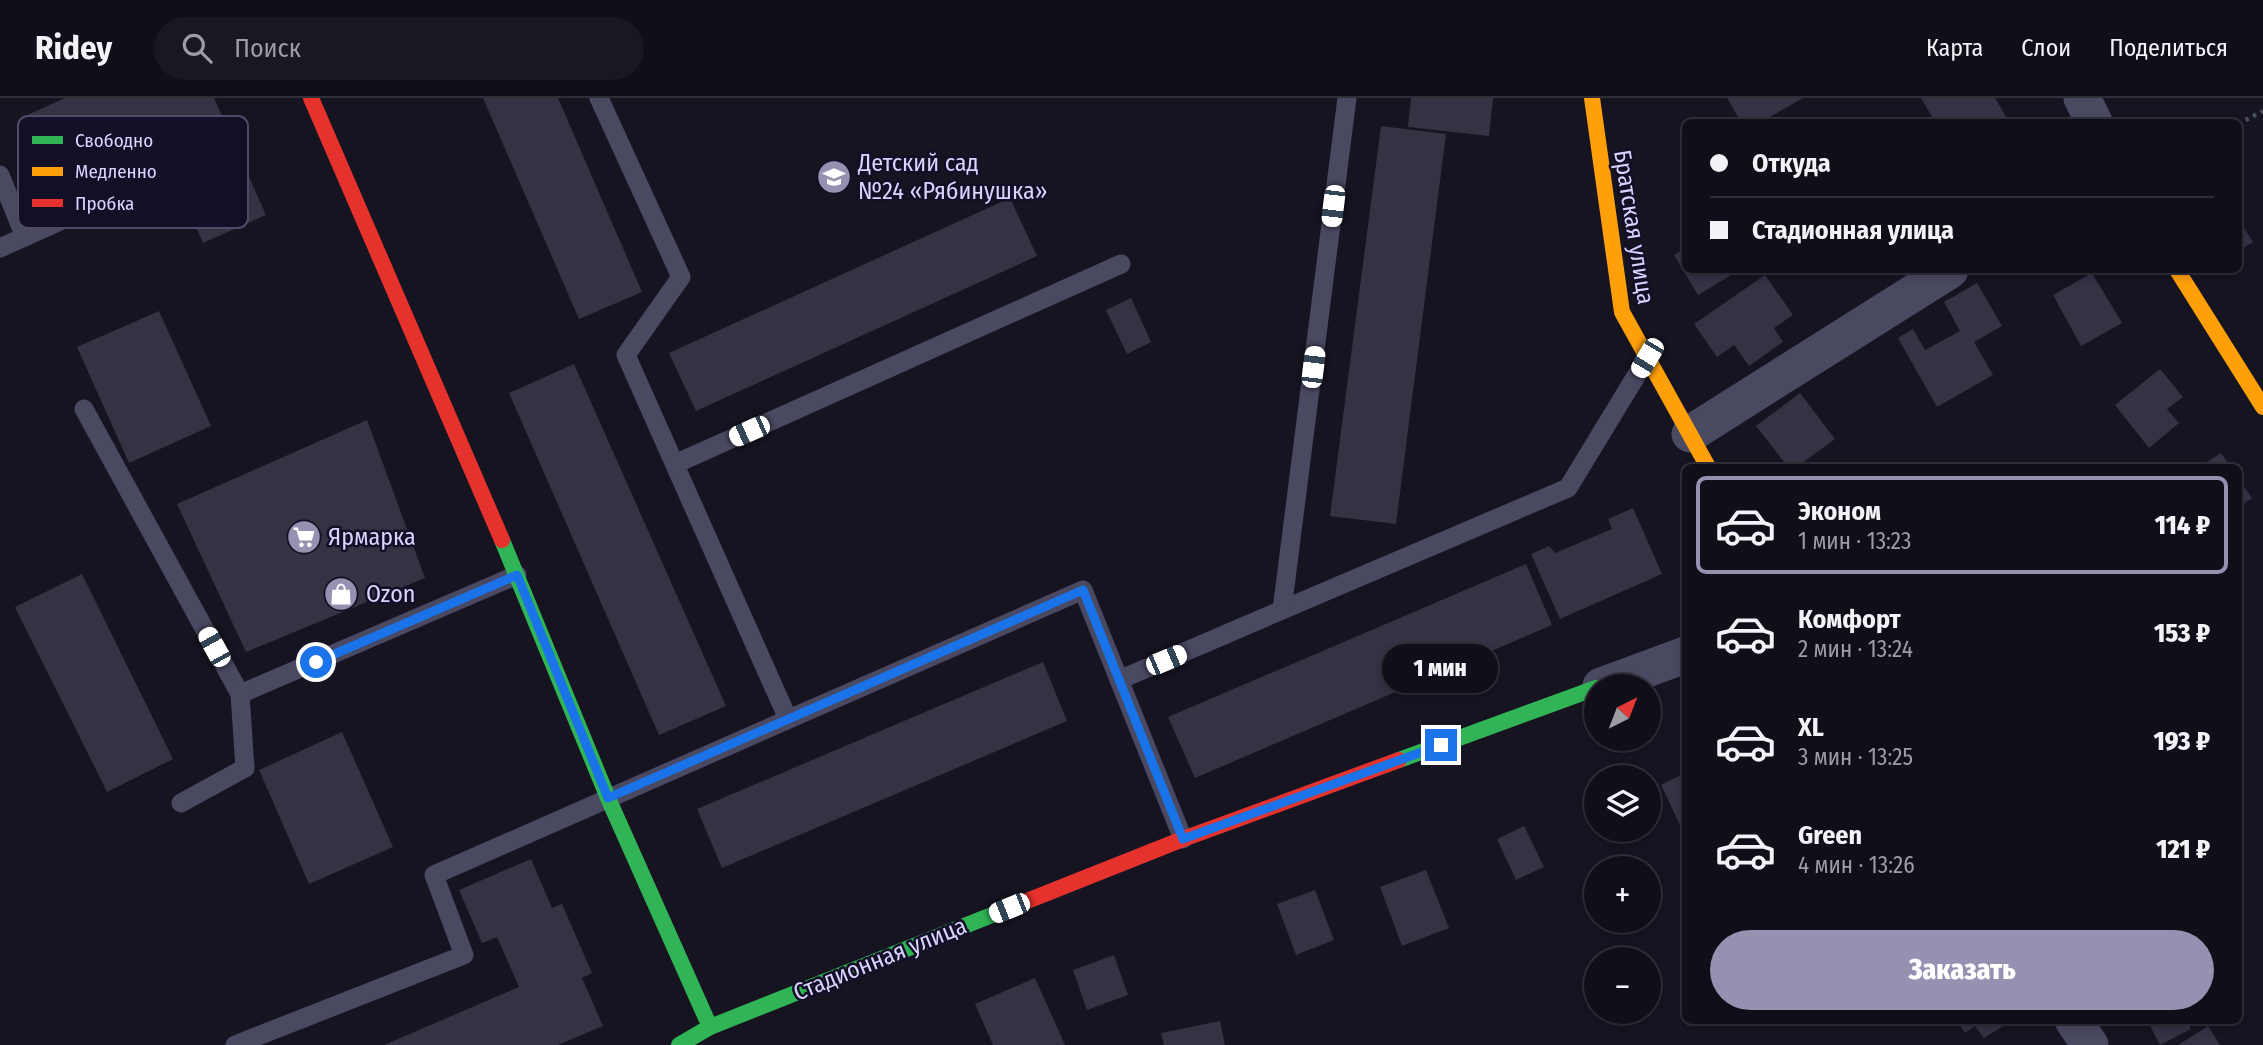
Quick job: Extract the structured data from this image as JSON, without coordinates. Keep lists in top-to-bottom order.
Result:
{
  "streets": {
    "street": ["Братская улица", "Стадионная улица"]
  },
  "places": {
    "school or university": ["Детский сад №24 «Рябинушка»"],
    "supermarket": ["Ярмарка"],
    "shop": ["Ozon"]
  },
  "legend": ["Свободно", "Медленно", "Пробка"],
  "north": "top right",
  "page": {
    "header": "Ridey",
    "search": "Поиск",
    "nav": ["Карта", "Слои", "Поделиться"],
    "banner": ["Откуда", "Стадионная улица"],
    "list": [
      {
        "name": "Эконом",
        "note": "1 мин · 13:23",
        "value": "114 ₽"
      },
      {
        "name": "Комфорт",
        "note": "2 мин · 13:24",
        "value": "153 ₽"
      },
      {
        "name": "XL",
        "note": "3 мин · 13:25",
        "value": "193 ₽"
      },
      {
        "name": "Green",
        "note": "4 мин · 13:26",
        "value": "121 ₽"
      }
    ],
    "bubble": "1 мин",
    "map_buttons": ["+", "−"],
    "buttons": "Заказать"
  }
}
